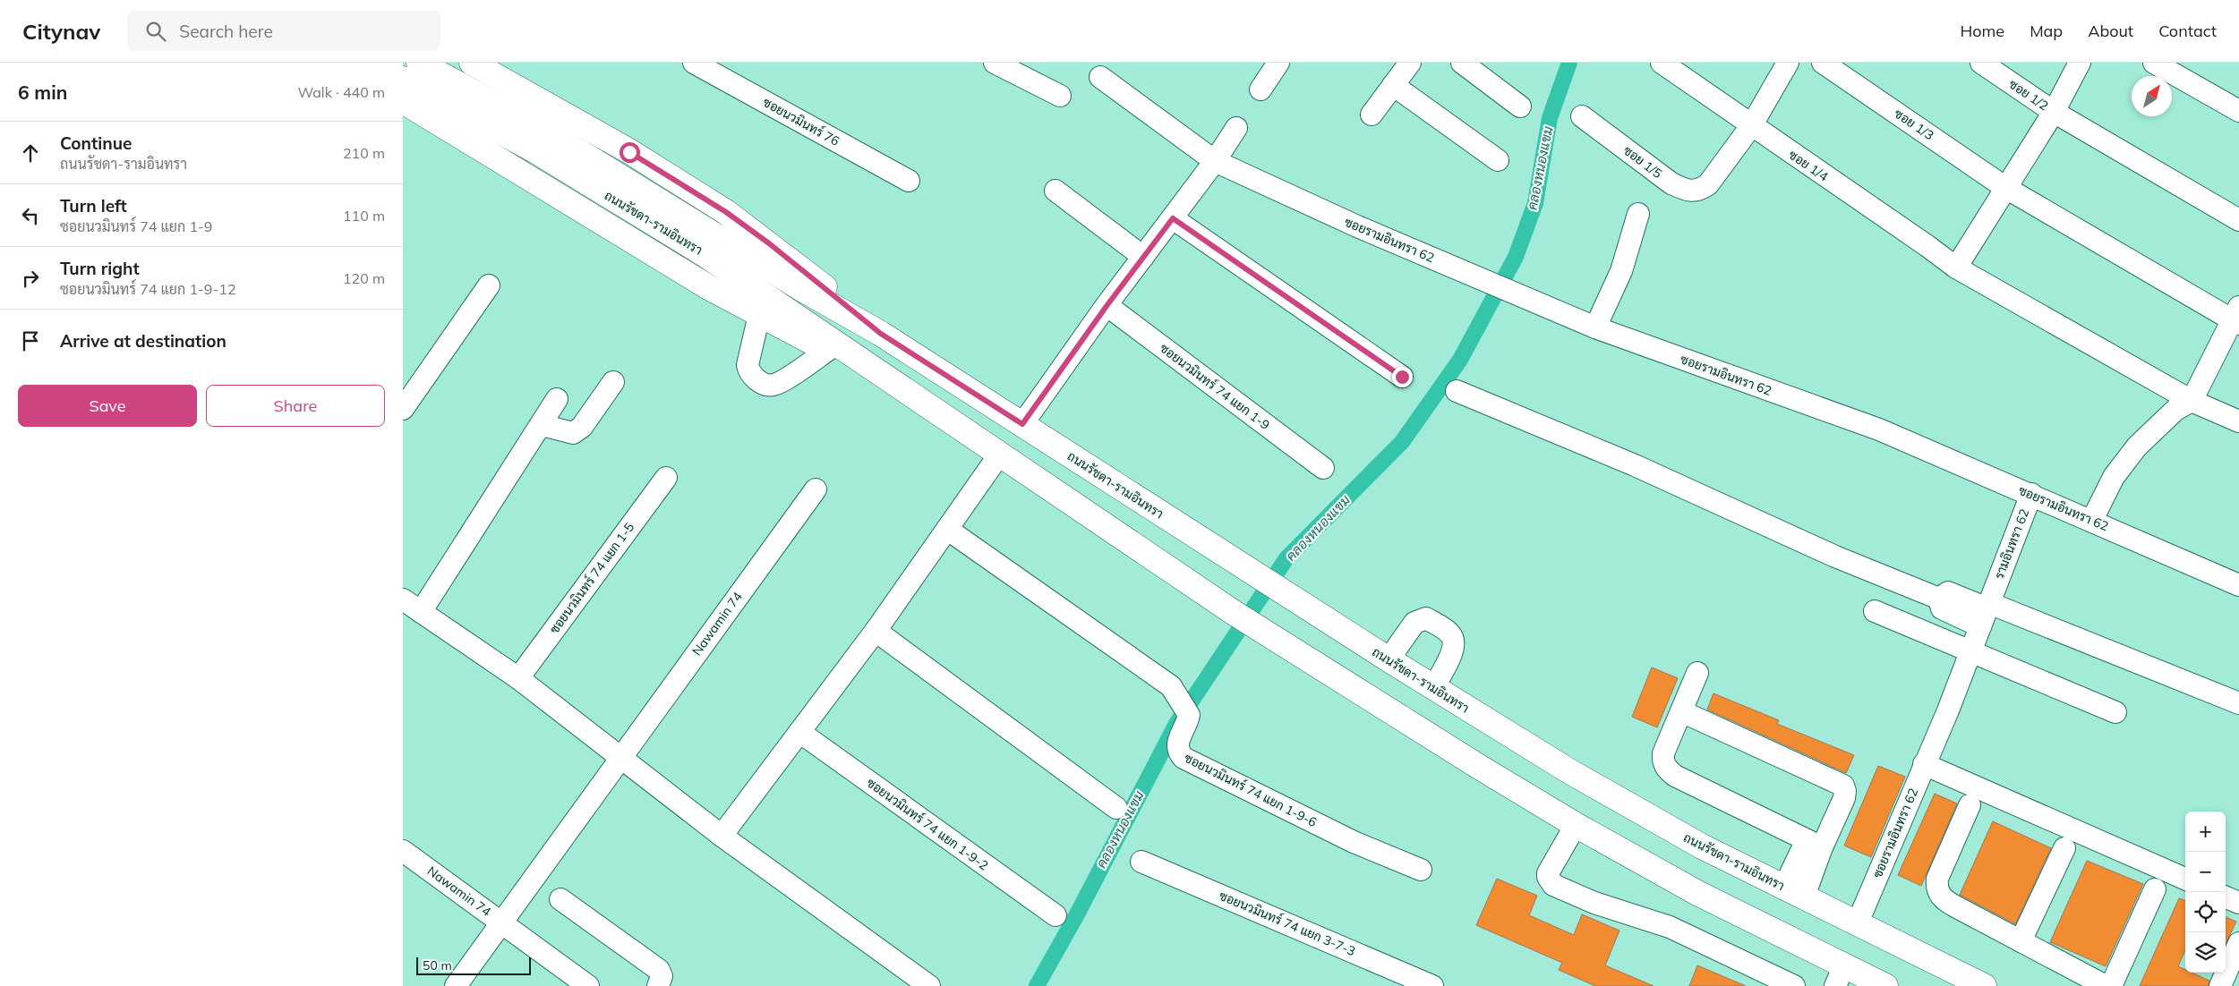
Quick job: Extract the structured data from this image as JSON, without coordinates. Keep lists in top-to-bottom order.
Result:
{
  "streets": {
    "main road": ["ถนนรัชดา-รามอินทรา"],
    "street": [
      "ซอย 1/2",
      "ซอยนวมินทร์ 76",
      "ซอย 1/3",
      "ซอย 1/5",
      "ซอย 1/4",
      "ซอยรามอินทรา 62",
      "ซอยนวมินทร์ 74 แยก 1-9",
      "รามอินทรา 62",
      "ซอยนวมินทร์ 74 แยก 1-5",
      "Nawamin 74",
      "ซอยนวมินทร์ 74 แยก 1-9-6",
      "ซอยนวมินทร์ 74 แยก 1-9-2",
      "ซอยนวมินทร์ 74 แยก 3-7-3"
    ]
  },
  "crossings": [
    ["ซอย 1/5", "ซอย 1/4"],
    ["ถนนรัชดา-รามอินทรา", "ซอยรามอินทรา 62"],
    ["ซอยรามอินทรา 62", "รามอินทรา 62"]
  ],
  "water": ["คลองหนองแขม"],
  "scale_bar": "50 m",
  "north": "top right",
  "page": {
    "header": "Citynav",
    "search": "Search here",
    "nav": [
      "Home",
      "Map",
      "About",
      "Contact"
    ],
    "heading": ["6 min", "Walk · 440 m"],
    "list": [
      ["Continue", "ถนนรัชดา-รามอินทรา", "210 m"],
      ["Turn left", "ซอยนวมินทร์ 74 แยก 1-9", "110 m"],
      ["Turn right", "ซอยนวมินทร์ 74 แยก 1-9-12", "120 m"],
      "Arrive at destination"
    ],
    "buttons": ["Save", "Share"],
    "map_buttons": ["+", "−"],
    "scale": "50 m"
  }
}
